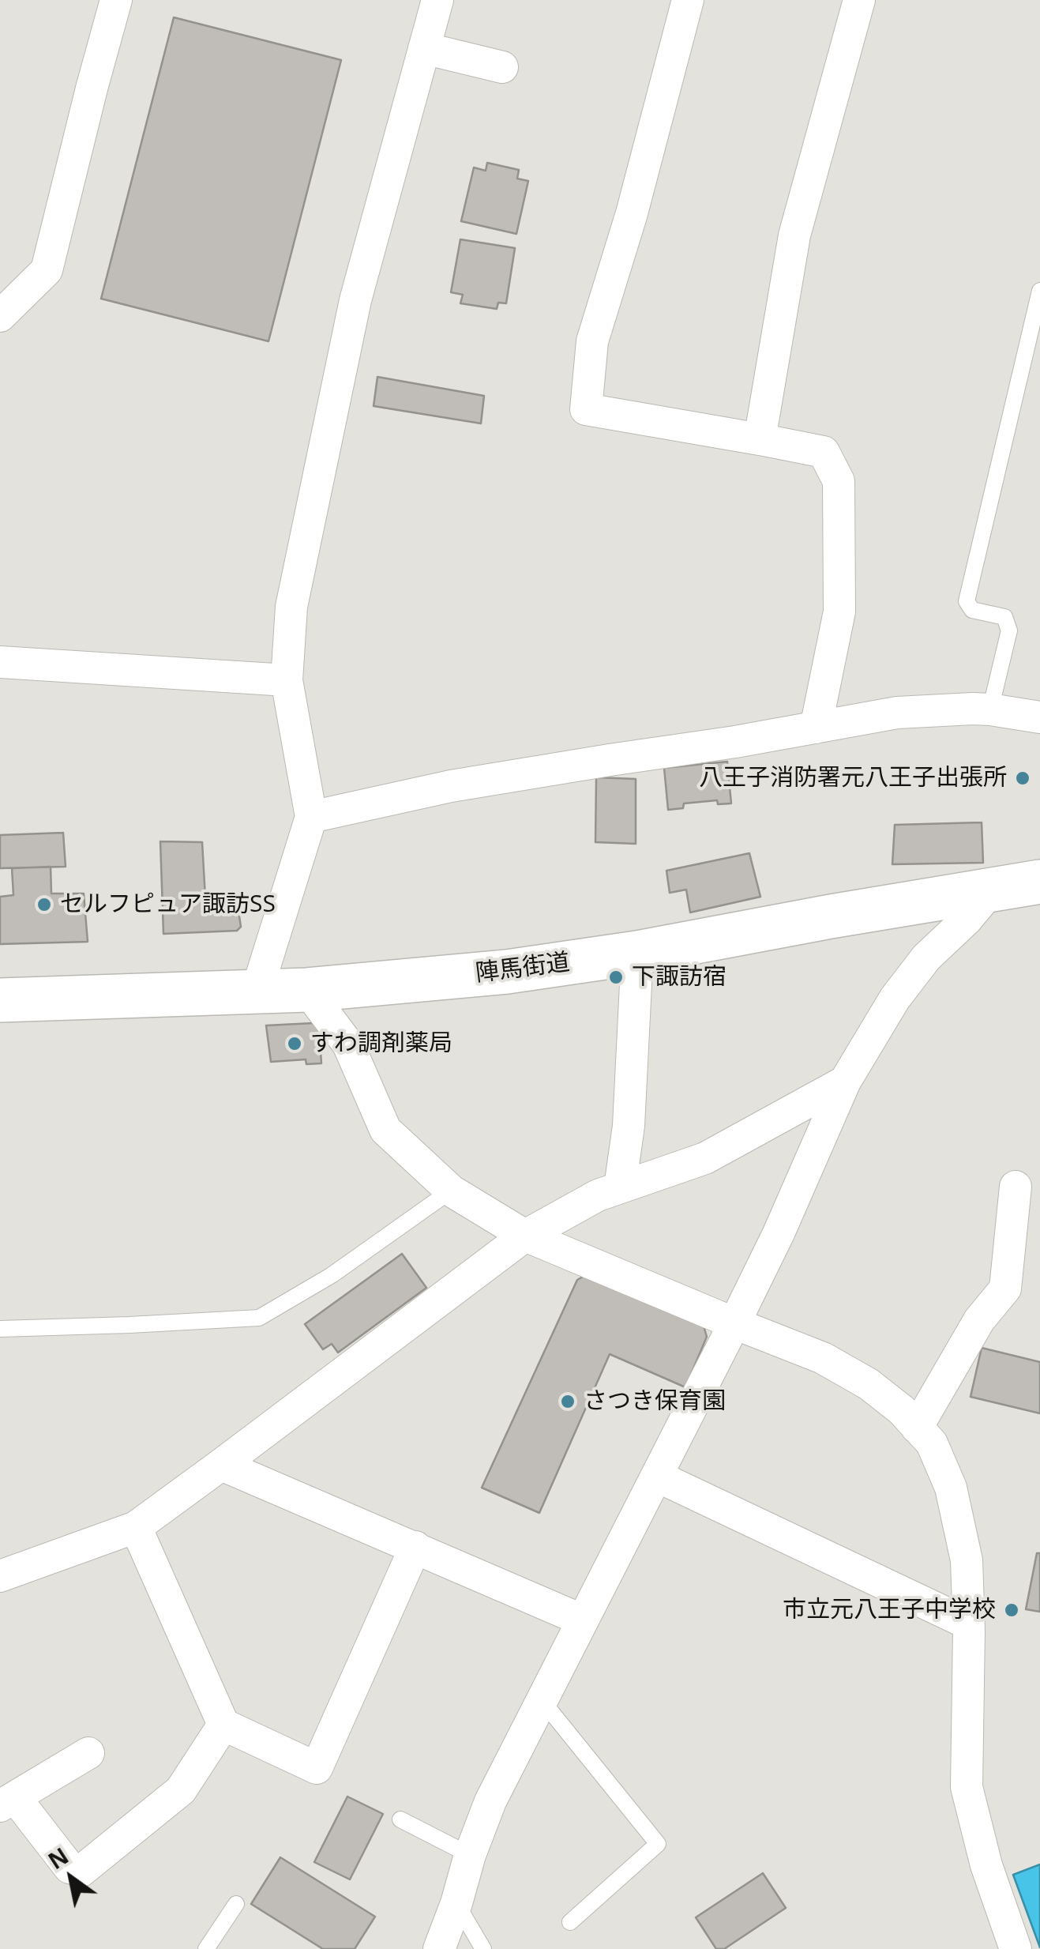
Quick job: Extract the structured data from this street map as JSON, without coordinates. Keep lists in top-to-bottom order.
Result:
{
  "streets": {
    "main road": ["陣馬街道"]
  },
  "places": [
    "八王子消防署元八王子出張所",
    "セルフピュア諏訪SS",
    "下諏訪宿",
    "すわ調剤薬局",
    "さつき保育園",
    "市立元八王子中学校"
  ],
  "north": "top left"
}
